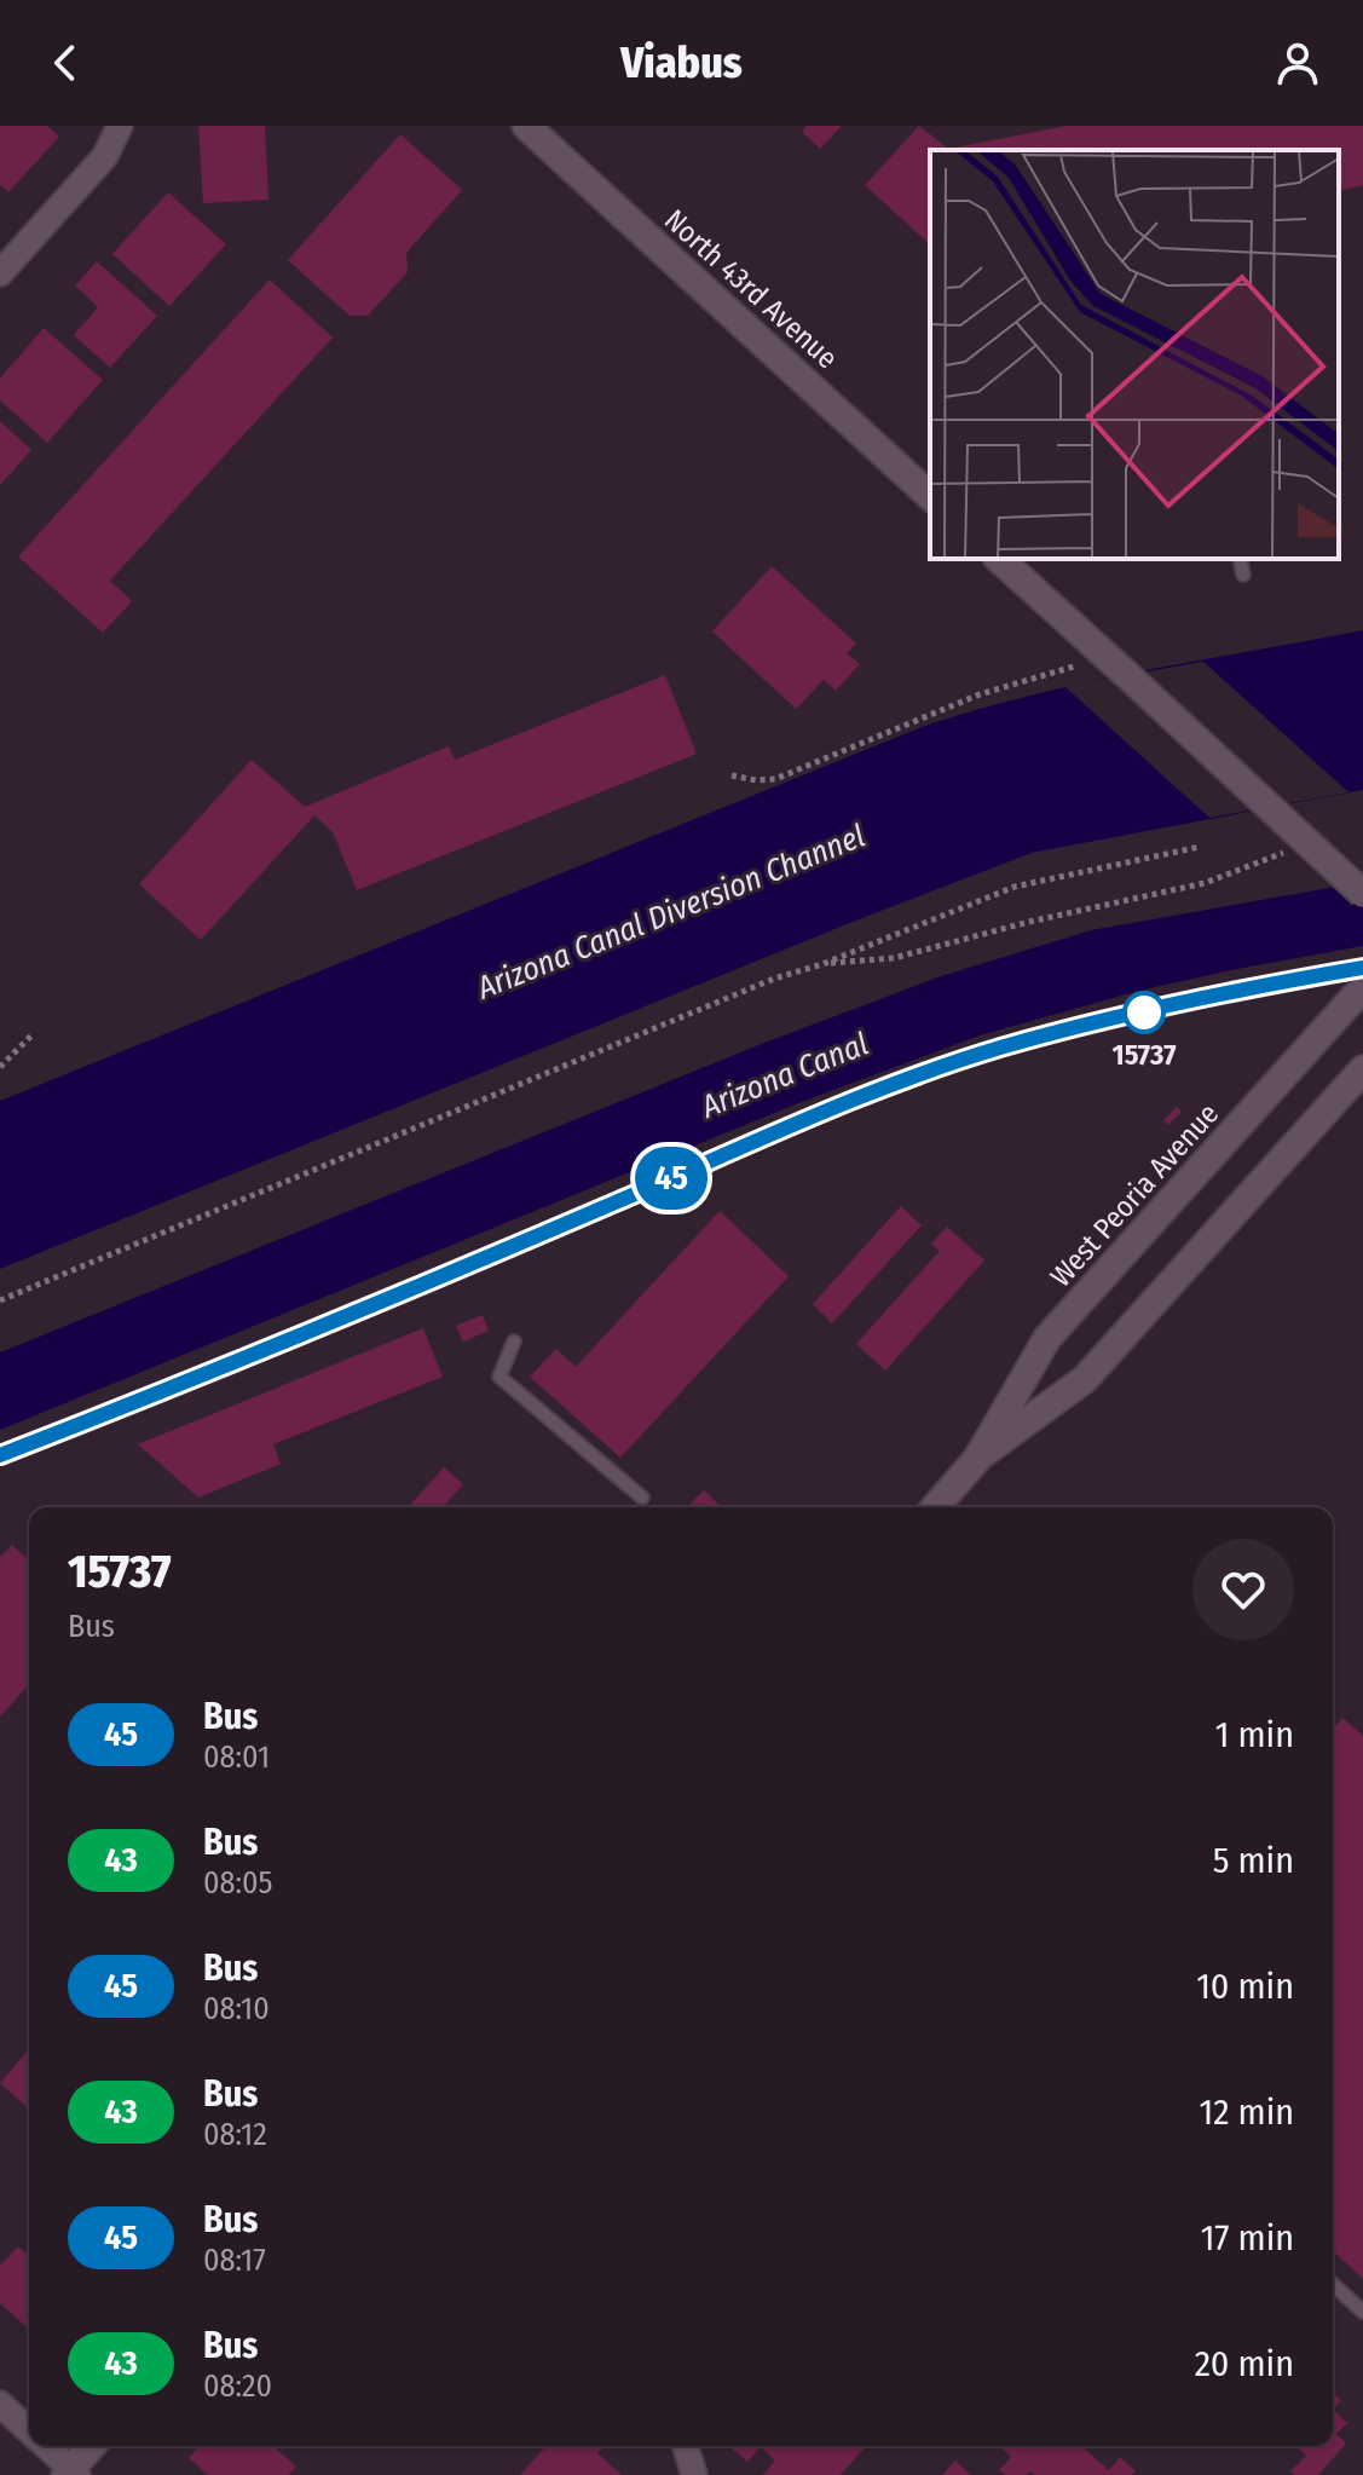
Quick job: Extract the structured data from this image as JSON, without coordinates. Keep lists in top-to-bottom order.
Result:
{
  "streets": {
    "main road": ["North 43rd Avenue", "West Peoria Avenue"]
  },
  "water": ["Arizona Canal Diversion Channel", "Arizona Canal"],
  "places": ["15737"],
  "lines": ["bus line 45"],
  "page": {
    "header": "Viabus",
    "on_map": "45",
    "heading": ["15737", "Bus"],
    "list": [
      {
        "mark": "45",
        "name": "Bus",
        "note": "08:01",
        "value": "1 min"
      },
      {
        "mark": "43",
        "name": "Bus",
        "note": "08:05",
        "value": "5 min"
      },
      {
        "mark": "45",
        "name": "Bus",
        "note": "08:10",
        "value": "10 min"
      },
      {
        "mark": "43",
        "name": "Bus",
        "note": "08:12",
        "value": "12 min"
      },
      {
        "mark": "45",
        "name": "Bus",
        "note": "08:17",
        "value": "17 min"
      },
      {
        "mark": "43",
        "name": "Bus",
        "note": "08:20",
        "value": "20 min"
      }
    ]
  }
}
